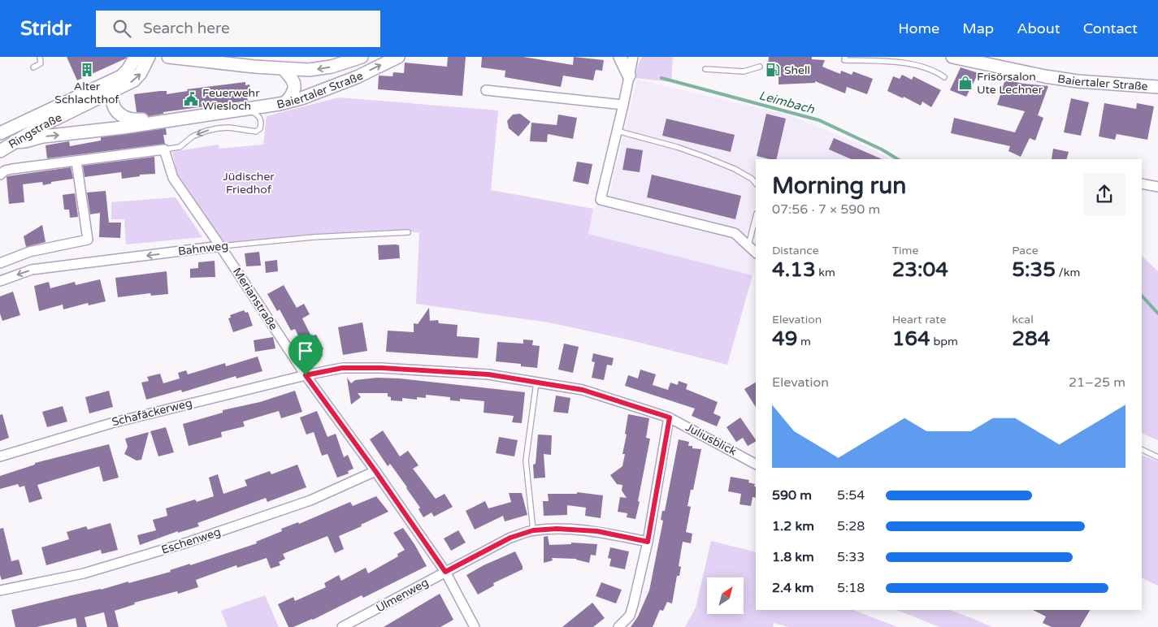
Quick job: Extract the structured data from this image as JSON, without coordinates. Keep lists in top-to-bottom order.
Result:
{
  "streets": {
    "main road": ["Baiertaler Straße", "Ringstraße"],
    "street": [
      "Bahnweg",
      "Merianstraße",
      "Schafäckerweg",
      "Juliusblick",
      "Eschenweg",
      "Ulmenweg"
    ]
  },
  "crossings": [
    ["Bahnweg", "Merianstraße"],
    ["Merianstraße", "Schafäckerweg"],
    ["Merianstraße", "Juliusblick"],
    ["Merianstraße", "Eschenweg"],
    ["Merianstraße", "Ulmenweg"],
    ["Schafäckerweg", "Juliusblick"]
  ],
  "one_way": ["Bahnweg"],
  "water": ["Leimbach"],
  "parks": ["Jüdischer Friedhof"],
  "places": {
    "building": ["Alter Schlachthof"],
    "fuel station": ["Shell"],
    "shop": ["Frisörsalon Ute Lechner"],
    "public building": ["Feuerwehr Wiesloch"]
  },
  "north": "top right",
  "page": {
    "header": "Stridr",
    "search": "Search here",
    "nav": [
      "Home",
      "Map",
      "About",
      "Contact"
    ],
    "heading": ["Morning run", "07:56 · 7 × 590 m"],
    "stats": [
      ["Distance", "4.13 km"],
      ["Time", "23:04"],
      ["Pace", "5:35 /km"],
      ["Elevation", "49 m"],
      ["Heart rate", "164 bpm"],
      ["kcal", "284"]
    ],
    "chart": ["Elevation", "21–25 m"],
    "list": [
      {
        "name": "590 m",
        "note": "5:54"
      },
      {
        "name": "1.2 km",
        "note": "5:28"
      },
      {
        "name": "1.8 km",
        "note": "5:33"
      },
      {
        "name": "2.4 km",
        "note": "5:18"
      }
    ]
  }
}
